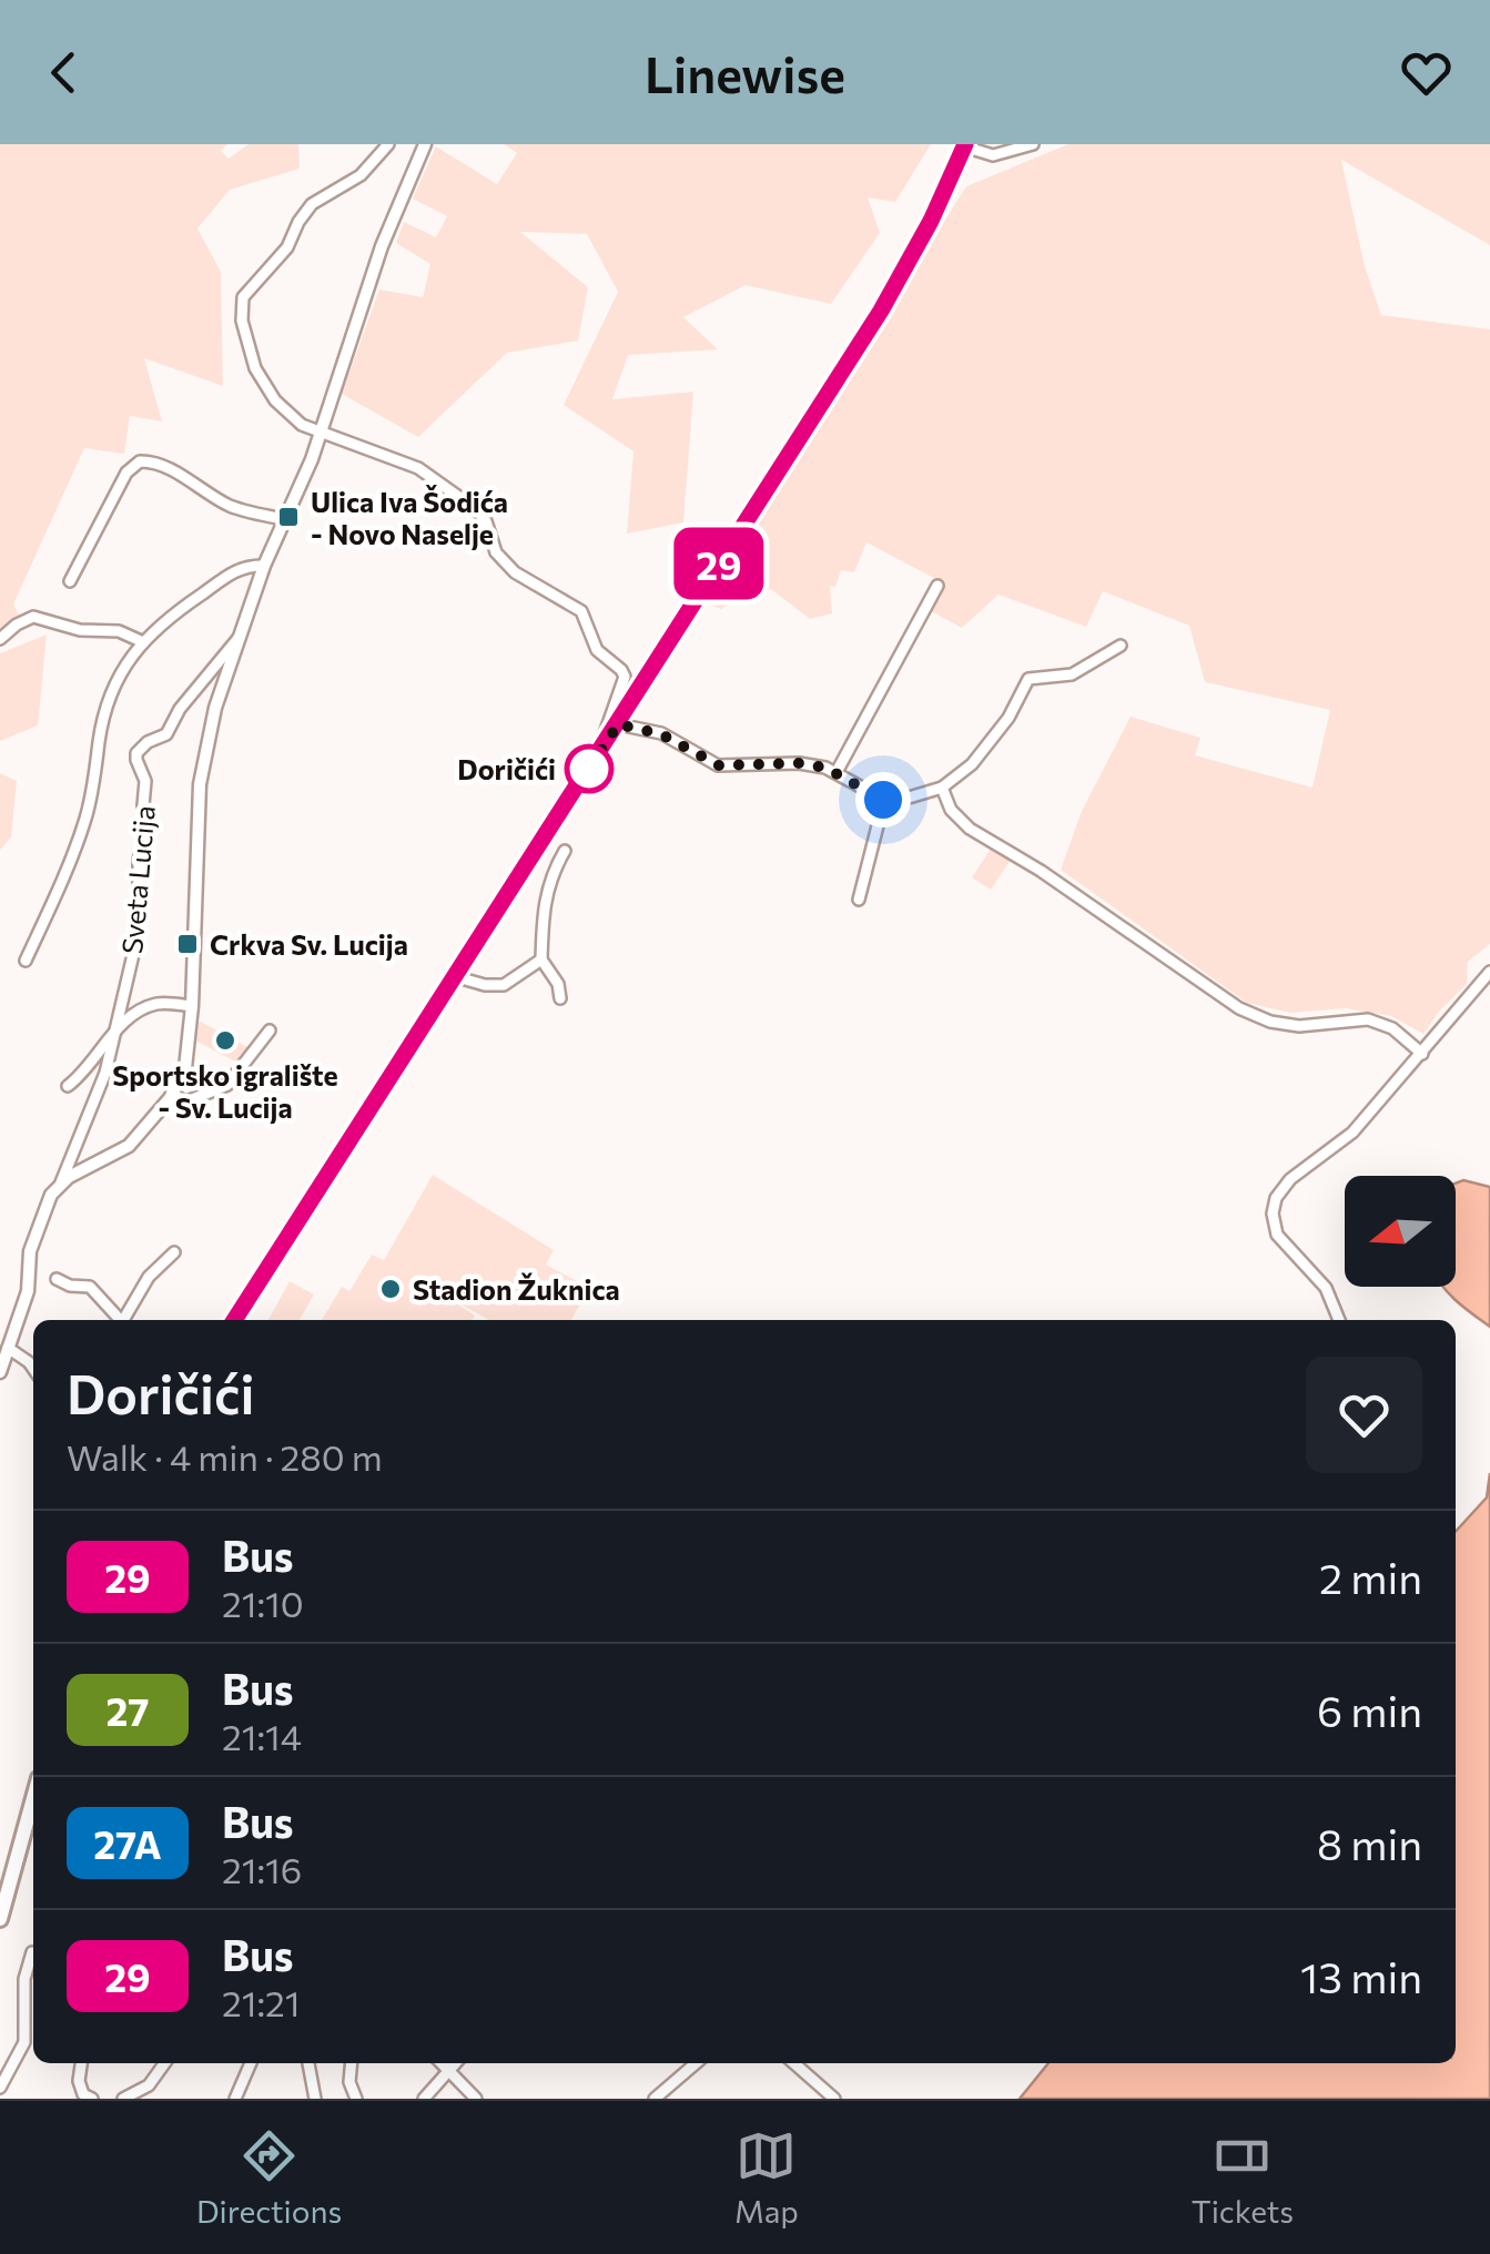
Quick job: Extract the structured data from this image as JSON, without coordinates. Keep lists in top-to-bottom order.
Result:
{
  "streets": {
    "street": ["Sveta Lucija"]
  },
  "places": {
    "transit": ["Ulica Iva Šodića - Novo Naselje", "Crkva Sv. Lucija"],
    "other": ["Doričići", "Sportsko igralište - Sv. Lucija", "Stadion Žuknica"]
  },
  "lines": ["bus line 29"],
  "north": "left",
  "page": {
    "header": "Linewise",
    "on_map": "29",
    "heading": ["Doričići", "Walk · 4 min · 280 m"],
    "list": [
      {
        "mark": "29",
        "name": "Bus",
        "note": "21:10",
        "value": "2 min"
      },
      {
        "mark": "27",
        "name": "Bus",
        "note": "21:14",
        "value": "6 min"
      },
      {
        "mark": "27A",
        "name": "Bus",
        "note": "21:16",
        "value": "8 min"
      },
      {
        "mark": "29",
        "name": "Bus",
        "note": "21:21",
        "value": "13 min"
      }
    ],
    "tabs": ["Directions", "Map", "Tickets"]
  }
}
